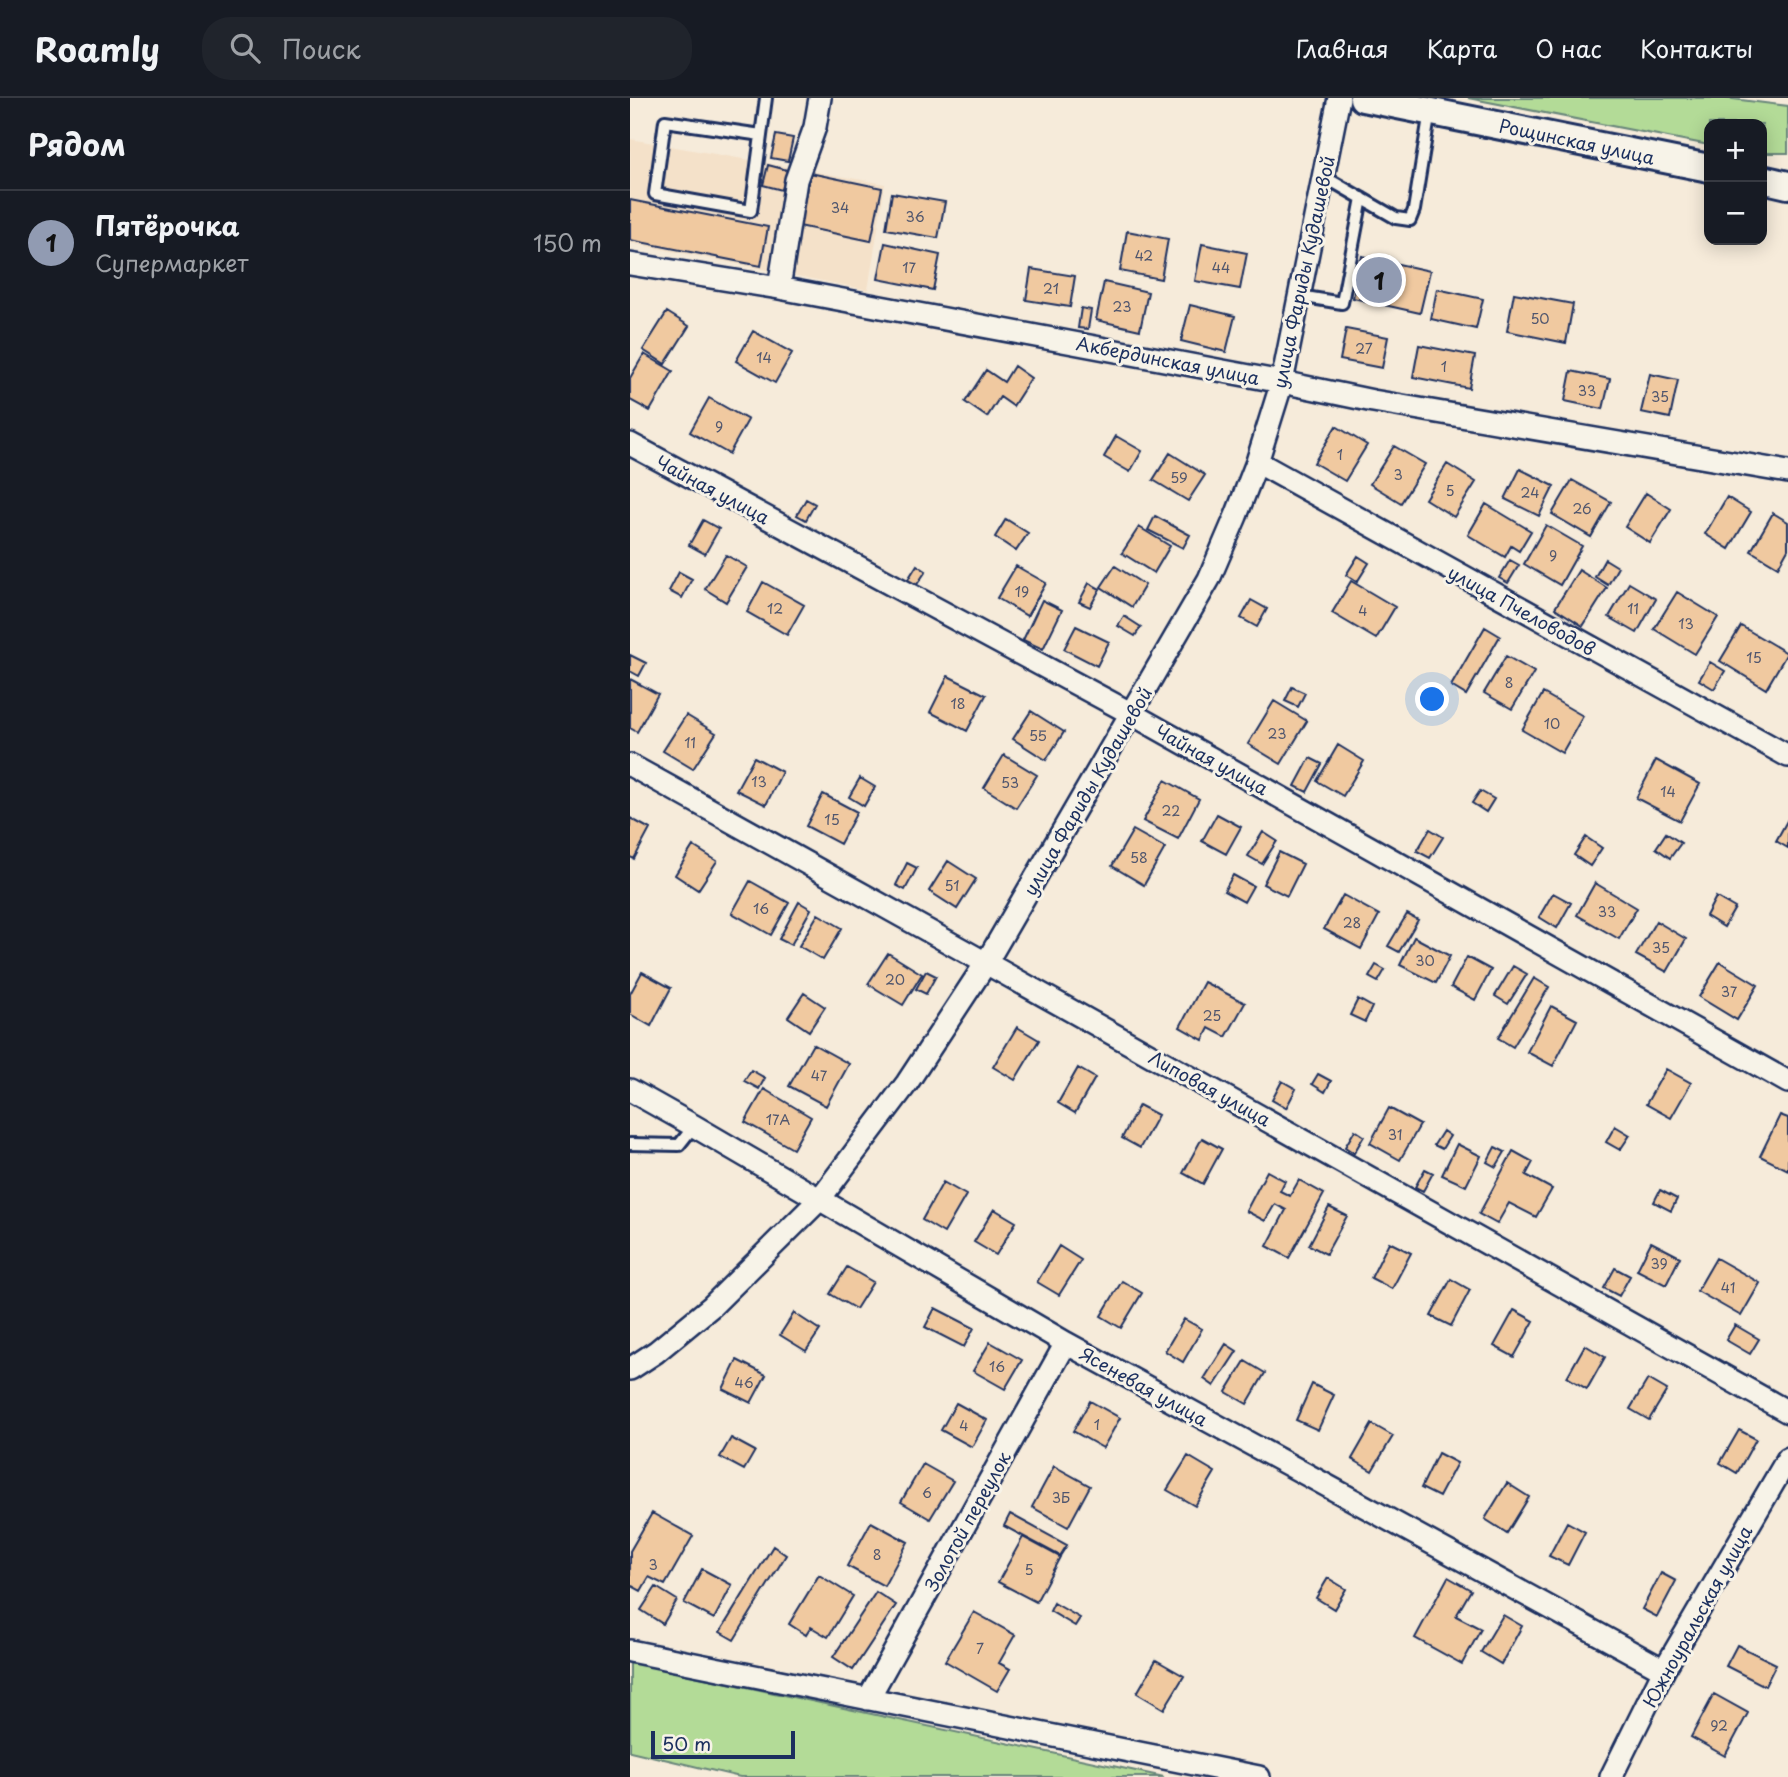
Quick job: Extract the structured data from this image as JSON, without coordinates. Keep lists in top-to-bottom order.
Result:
{
  "streets": {
    "street": [
      "Рощинская улица",
      "улица Фариды Кудашевой",
      "Акбердинская улица",
      "Чайная улица",
      "улица Пчеловодов",
      "Липовая улица",
      "Ясеневая улица",
      "Золотой переулок",
      "Южноуральская улица"
    ]
  },
  "crossings": [
    ["улица Фариды Кудашевой", "Акбердинская улица"],
    ["улица Фариды Кудашевой", "Чайная улица"],
    ["улица Фариды Кудашевой", "улица Пчеловодов"],
    ["улица Фариды Кудашевой", "Липовая улица"],
    ["улица Фариды Кудашевой", "Ясеневая улица"],
    ["Ясеневая улица", "Золотой переулок"],
    ["Ясеневая улица", "Южноуральская улица"]
  ],
  "house_numbers": [
    "34",
    "36",
    "42",
    "17",
    "44",
    "21",
    "23",
    "50",
    "27",
    "14",
    "1",
    "33",
    "35",
    "9",
    "1",
    "3",
    "59",
    "5",
    "24",
    "26",
    "9",
    "19",
    "12",
    "11",
    "4",
    "13",
    "15",
    "8",
    "18",
    "10",
    "23",
    "55",
    "11",
    "13",
    "53",
    "14",
    "22",
    "15",
    "58",
    "51",
    "16",
    "33",
    "28",
    "35",
    "30",
    "20",
    "37",
    "25",
    "47",
    "17А",
    "31",
    "39",
    "41",
    "16",
    "46",
    "1",
    "4",
    "6",
    "3Б",
    "8",
    "3",
    "5",
    "7",
    "92"
  ],
  "scale_bar": "50 m",
  "page": {
    "header": "Roamly",
    "search": "Поиск",
    "nav": [
      "Главная",
      "Карта",
      "О нас",
      "Контакты"
    ],
    "heading": "Рядом",
    "map_buttons": ["+", "−"],
    "list": [
      {
        "mark": "1",
        "name": "Пятёрочка",
        "note": "Супермаркет",
        "value": "150 m"
      }
    ],
    "pins": "1",
    "scale": "50 m"
  }
}
